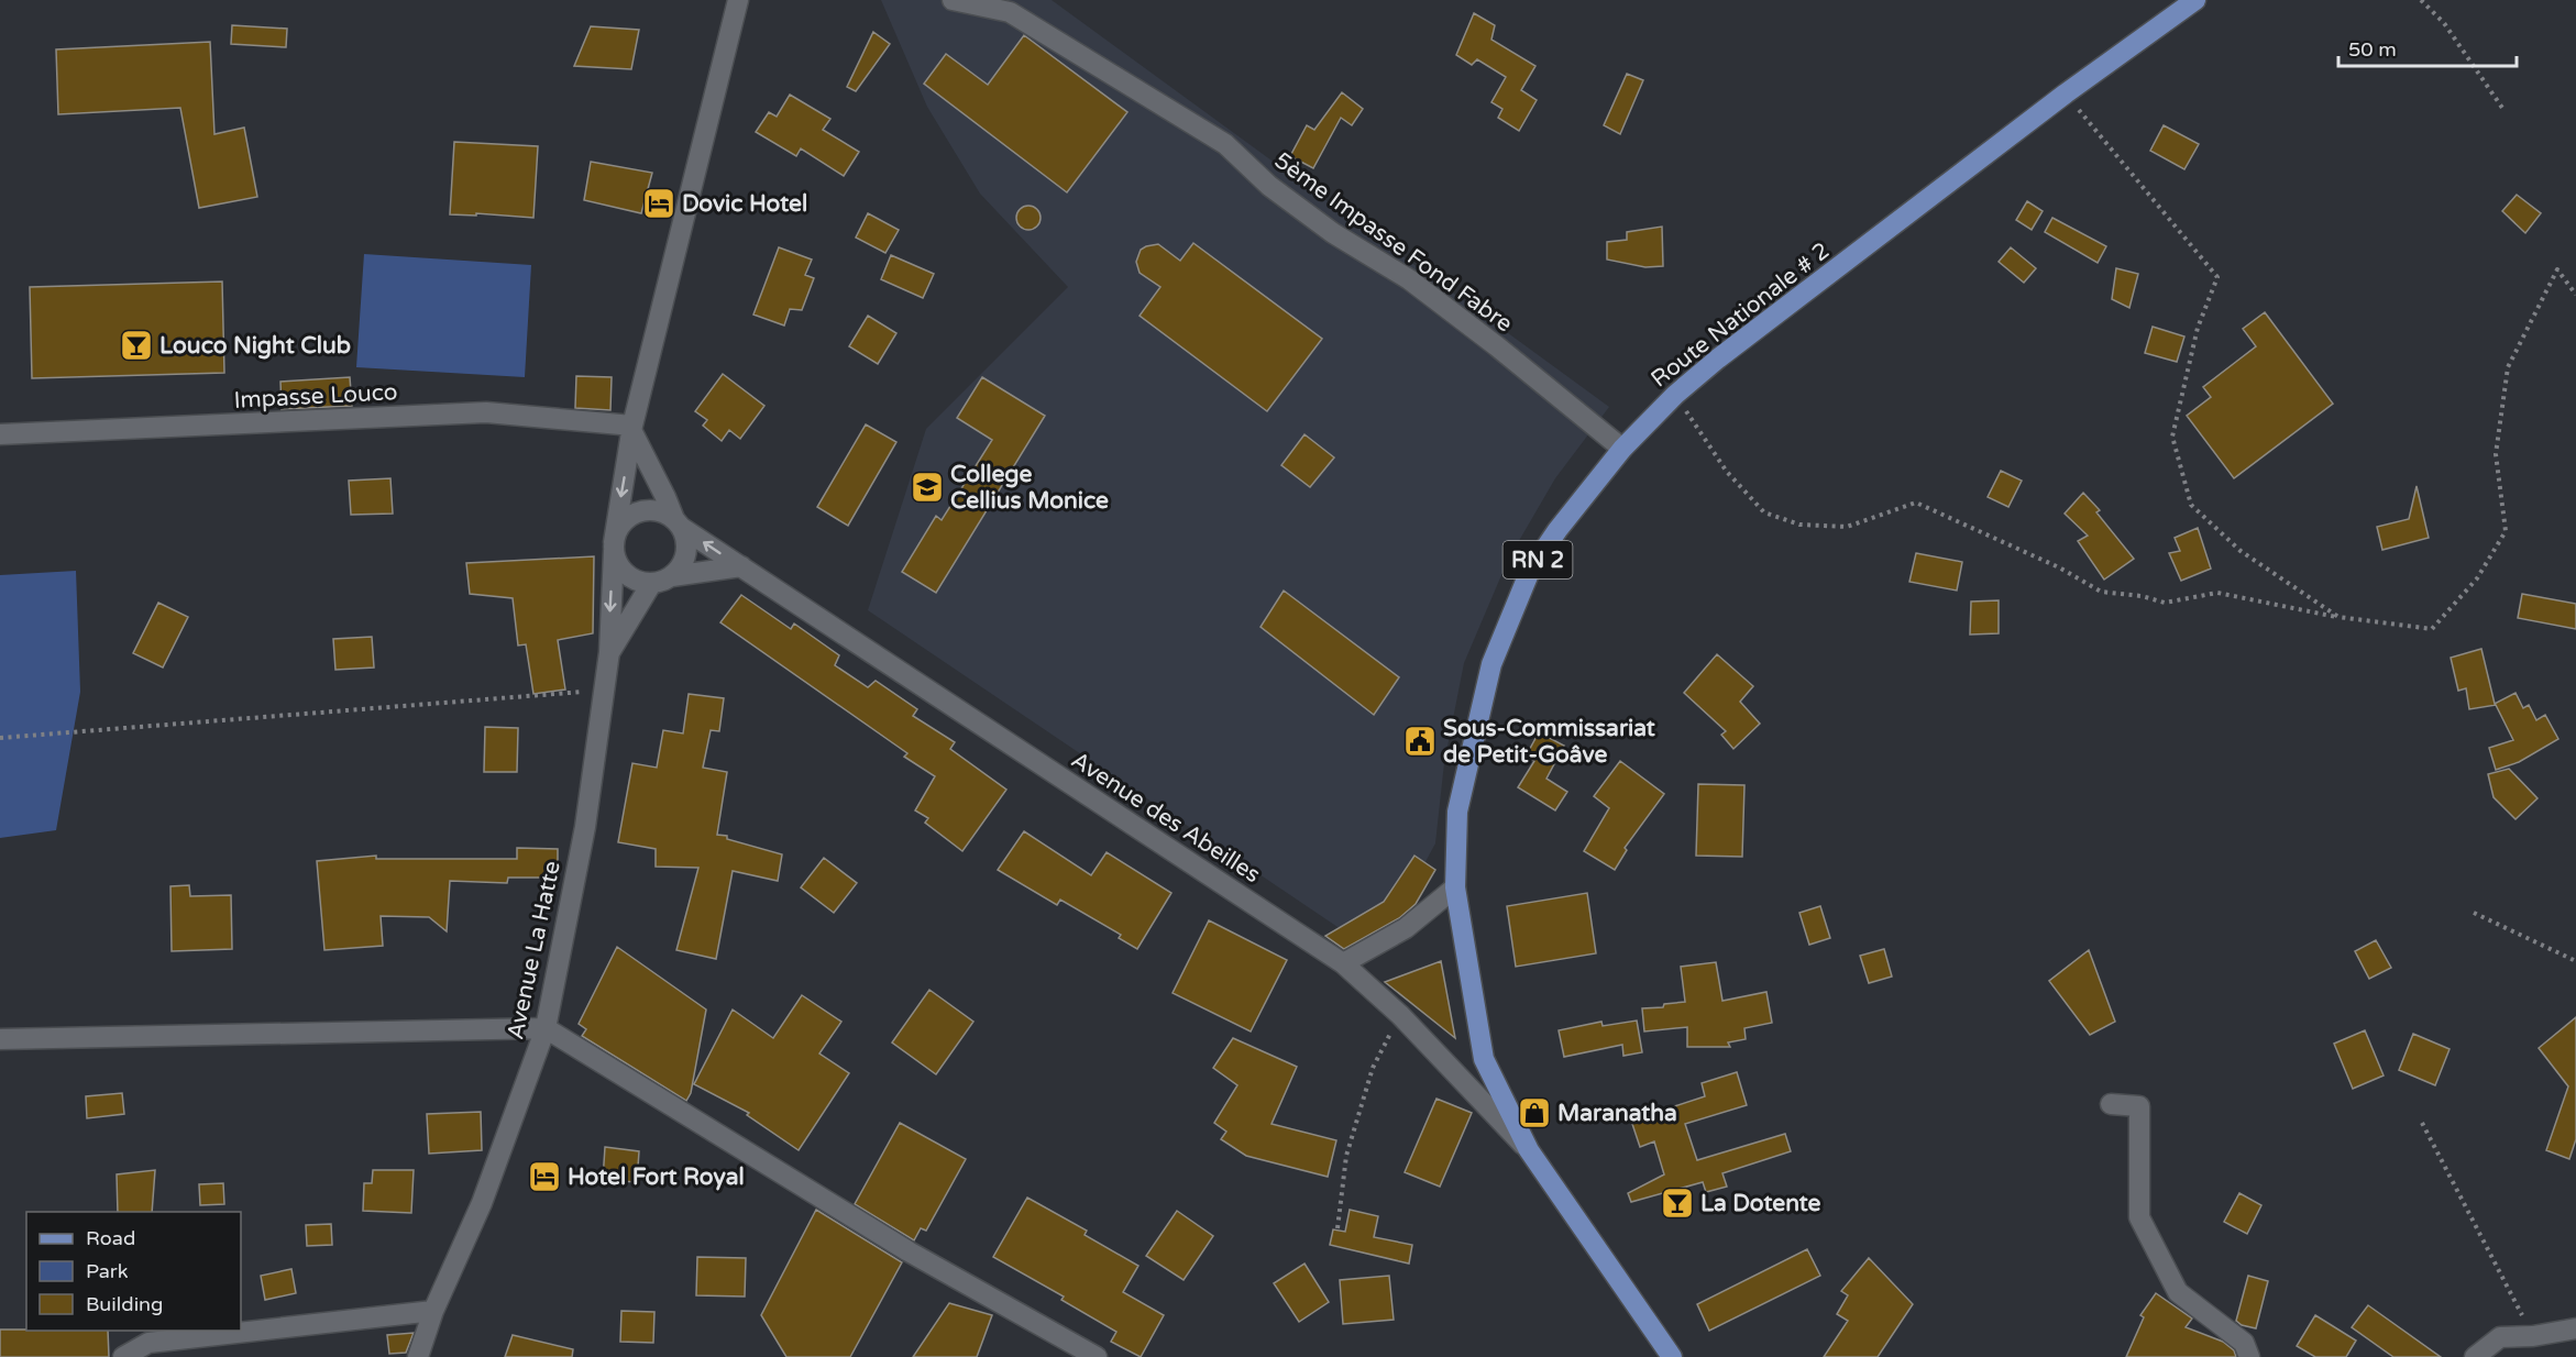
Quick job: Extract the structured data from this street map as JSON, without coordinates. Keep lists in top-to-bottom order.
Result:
{
  "streets": {
    "main road": ["Route Nationale # 2", "RN 2"],
    "street": [
      "5ème Impasse Fond Fabre",
      "Impasse Louco",
      "Avenue des Abeilles",
      "Avenue La Hatte"
    ]
  },
  "crossings": [
    ["5ème Impasse Fond Fabre", "Route Nationale # 2"],
    ["Route Nationale # 2", "Avenue des Abeilles"],
    ["Impasse Louco", "Avenue La Hatte"],
    ["Avenue des Abeilles", "Avenue La Hatte"]
  ],
  "places": {
    "hotel": ["Dovic Hotel", "Hotel Fort Royal"],
    "bar": ["Louco Night Club", "La Dotente"],
    "school or university": ["College Cellius Monice"],
    "public building": ["Sous-Commissariat de Petit-Goâve"],
    "shop": ["Maranatha"]
  },
  "legend": ["Road", "Park", "Building"],
  "scale_bar": "50 m"
}
